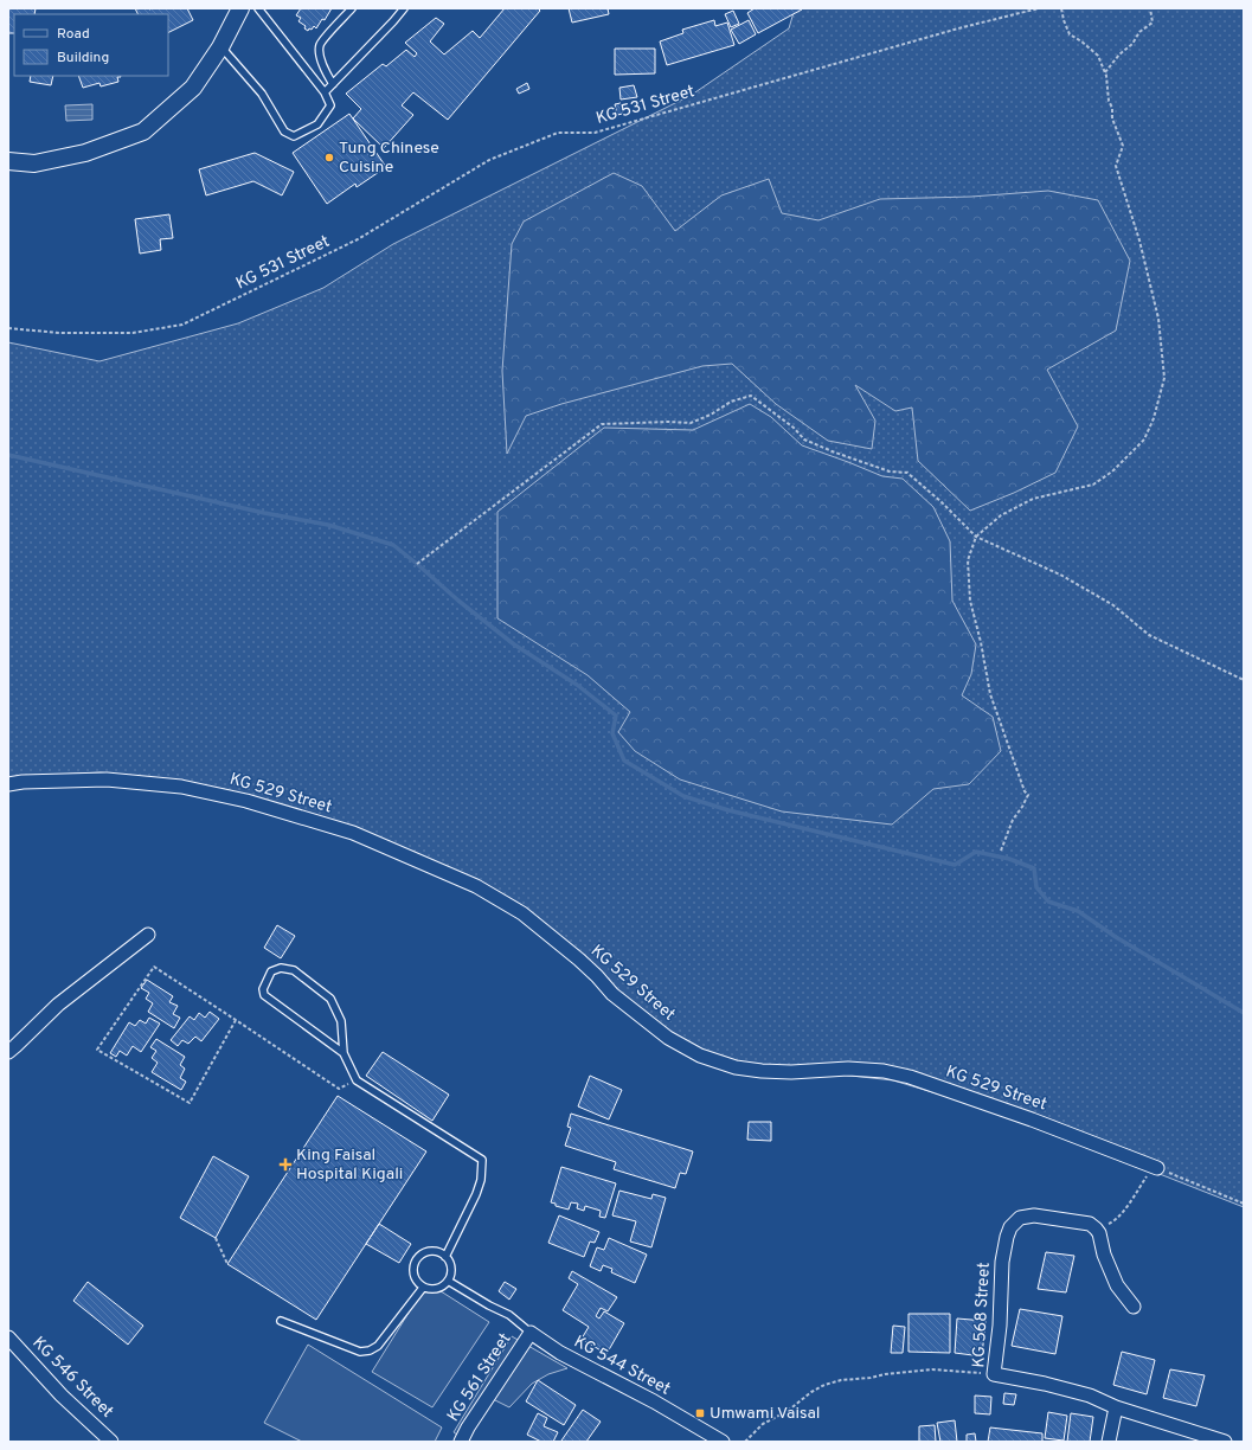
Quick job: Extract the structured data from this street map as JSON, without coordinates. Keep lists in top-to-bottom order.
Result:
{
  "streets": {
    "street": [
      "KG 529 Street",
      "KG 568 Street",
      "KG 544 Street",
      "KG 546 Street",
      "KG 561 Street"
    ],
    "path": ["KG 531 Street"]
  },
  "crossings": [
    ["KG 544 Street", "KG 561 Street"]
  ],
  "places": {
    "other": ["Tung Chinese Cuisine"],
    "health": ["King Faisal Hospital Kigali"],
    "transit": ["Umwami Vaisal"]
  },
  "legend": ["Road", "Building"]
}
